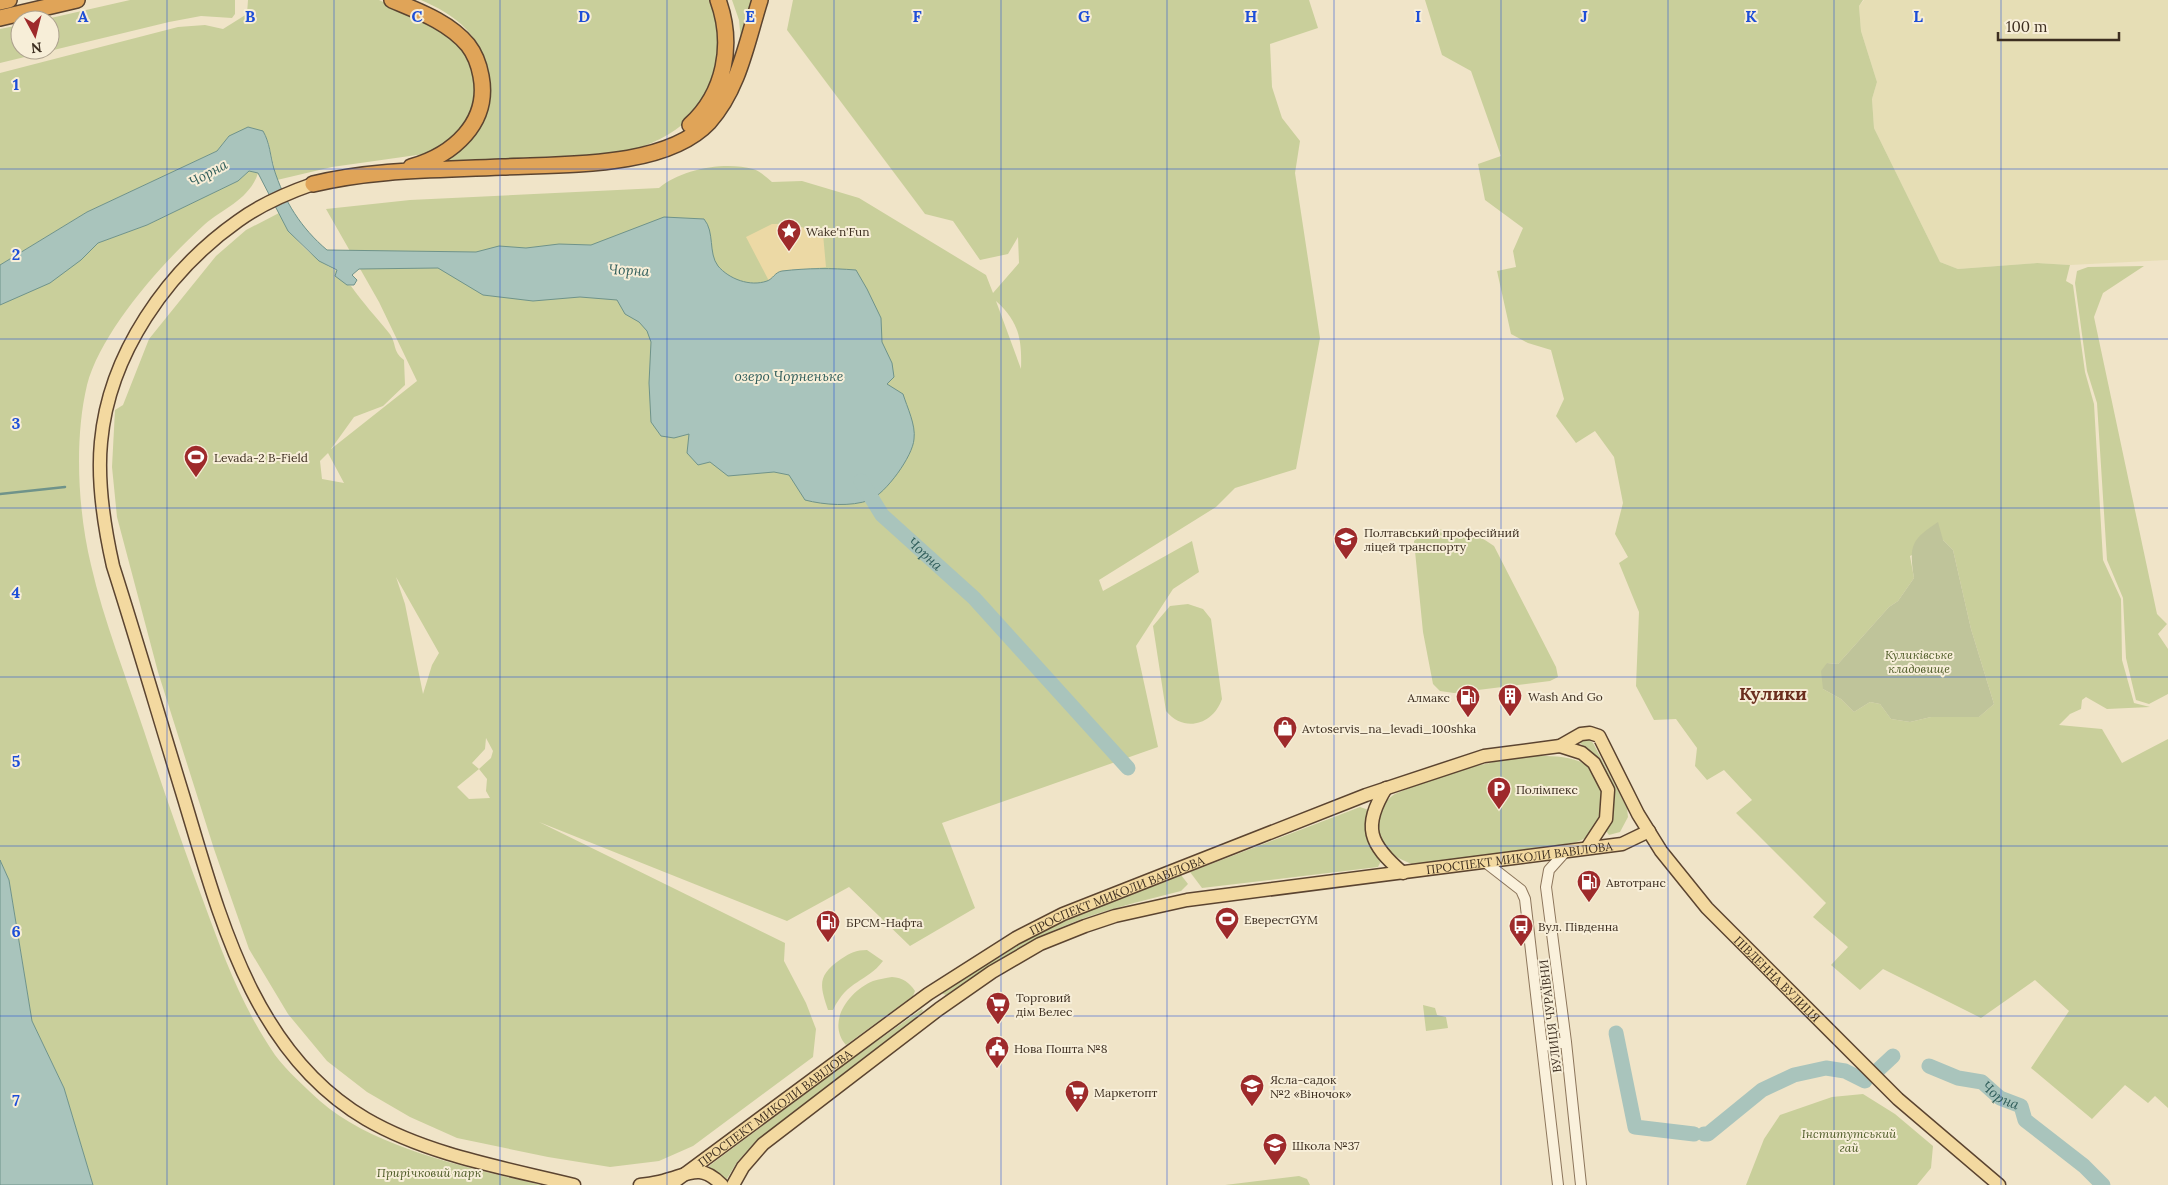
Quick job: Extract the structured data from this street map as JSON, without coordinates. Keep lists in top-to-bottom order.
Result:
{
  "streets": {
    "main road": ["ПРОСПЕКТ МИКОЛИ ВАВІЛОВА", "ПІВДЕННА ВУЛИЦЯ"],
    "street": ["ВУЛИЦЯ ЧУРАЇВНИ"]
  },
  "crossings": [
    ["ПРОСПЕКТ МИКОЛИ ВАВІЛОВА", "ПІВДЕННА ВУЛИЦЯ"],
    ["ПРОСПЕКТ МИКОЛИ ВАВІЛОВА", "ВУЛИЦЯ ЧУРАЇВНИ"]
  ],
  "districts": ["Кулики"],
  "water": ["Чорна", "озеро Чорненьке"],
  "parks": ["Куликівське кладовище", "Інститутський гай", "Прирічковий парк"],
  "places": {
    "place": ["Wake'n'Fun"],
    "sports": ["Levada-2 B-Field", "ЕверестGYM"],
    "school or university": ["Полтавський професійний ліцей транспорту", "Ясла-садок №2 «Віночок»", "Школа №37"],
    "building": ["Wash And Go"],
    "fuel station": ["Алмакс", "Автотранс", "БРСМ-Нафта"],
    "shop": ["Avtoservis_na_levadi_100shka"],
    "parking": ["Полімпекс"],
    "bus stop": ["Вул. Південна"],
    "supermarket": ["Торговий дім Велес", "Маркетопт"],
    "public building": ["Нова Пошта №8"]
  },
  "scale_bar": "100 m",
  "north": "bottom",
  "grid": {
    "columns": [
      "A",
      "B",
      "C",
      "D",
      "E",
      "F",
      "G",
      "H",
      "I",
      "J",
      "K",
      "L"
    ],
    "rows": [
      "1",
      "2",
      "3",
      "4",
      "5",
      "6",
      "7"
    ]
  }
}
